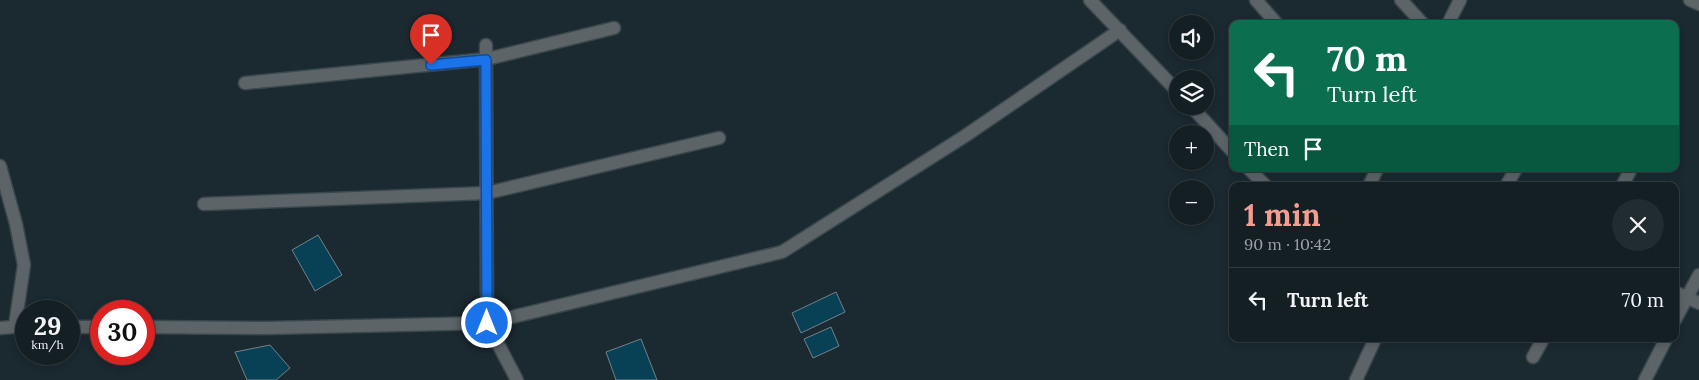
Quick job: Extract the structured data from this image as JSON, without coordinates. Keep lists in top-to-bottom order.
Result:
{
  "page": {
    "map_buttons": ["+", "−"],
    "turn": ["70 m", "Turn left"],
    "then": "Then",
    "heading": ["1 min", "90 m · 10:42"],
    "list": [
      {
        "name": "Turn left",
        "value": "70 m"
      }
    ],
    "speed": "29 km/h",
    "limit": "30"
  }
}
